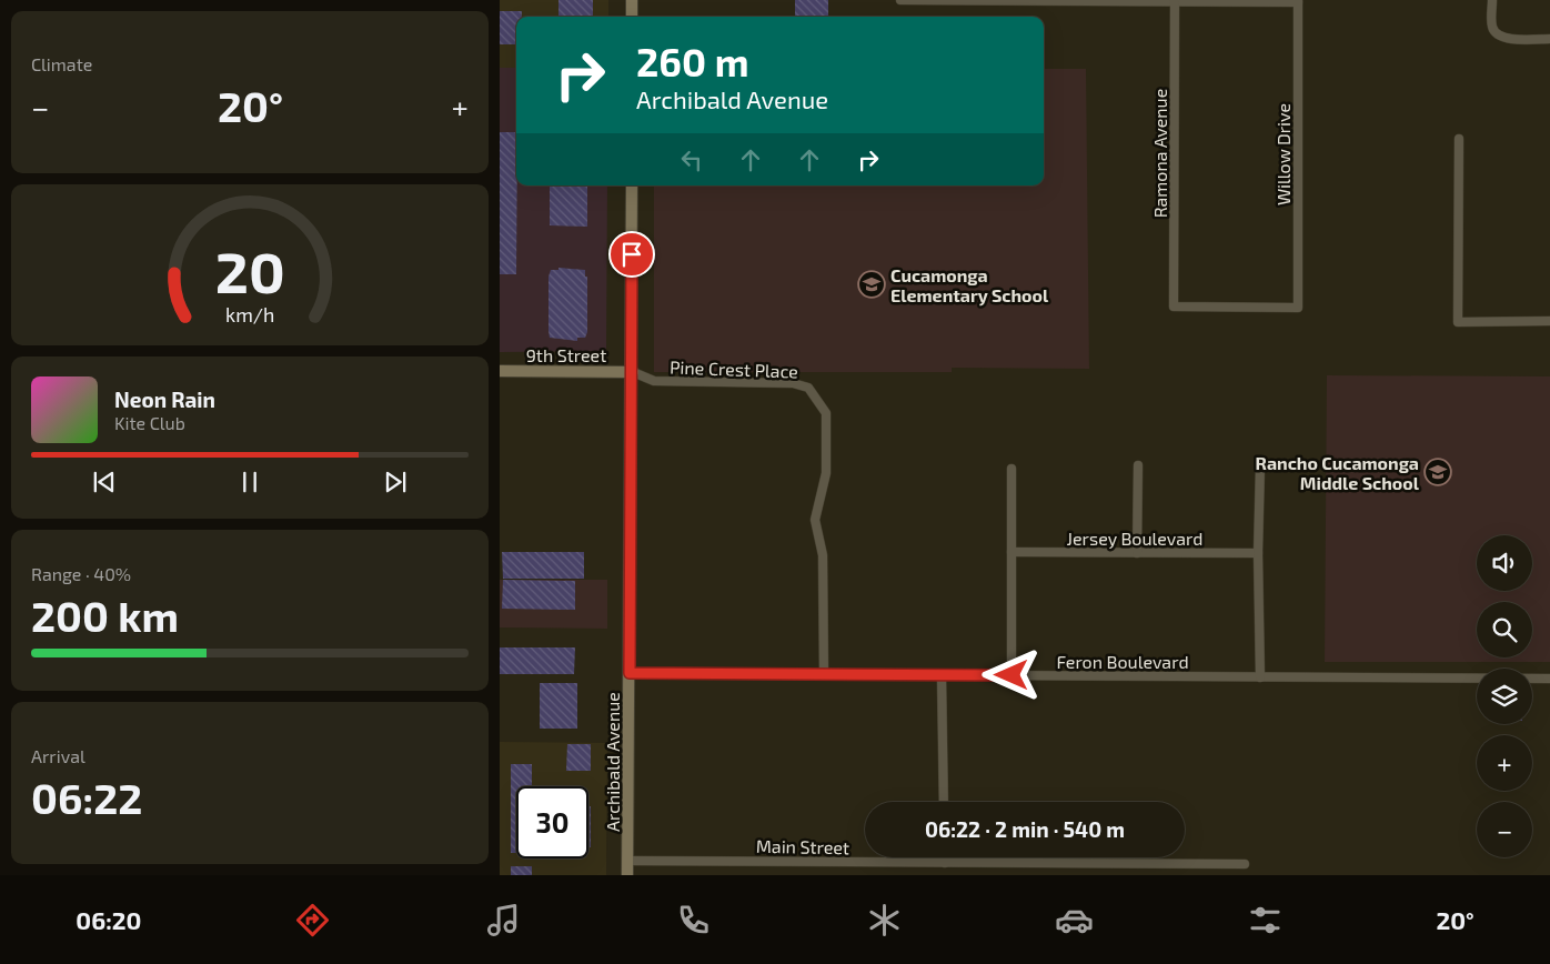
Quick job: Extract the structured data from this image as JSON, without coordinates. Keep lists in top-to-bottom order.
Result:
{
  "streets": {
    "main road": ["9th Street", "Archibald Avenue"],
    "street": [
      "Ramona Avenue",
      "Willow Drive",
      "Pine Crest Place",
      "Jersey Boulevard",
      "Feron Boulevard",
      "Main Street"
    ]
  },
  "crossings": [
    ["Ramona Avenue", "Willow Drive"],
    ["9th Street", "Pine Crest Place"],
    ["9th Street", "Archibald Avenue"],
    ["Pine Crest Place", "Feron Boulevard"],
    ["Pine Crest Place", "Archibald Avenue"],
    ["Feron Boulevard", "Archibald Avenue"],
    ["Archibald Avenue", "Main Street"]
  ],
  "places": {
    "school or university": ["Cucamonga Elementary School", "Rancho Cucamonga Middle School"]
  },
  "page": {
    "tile": [
      "Climate",
      ["Range · 40%", "200 km"],
      ["Arrival", "06:22"]
    ],
    "turn": ["260 m", "Archibald Avenue"],
    "heat": ["−", "20°", "+"],
    "song": ["Neon Rain", "Kite Club"],
    "map_buttons": ["+", "−"],
    "limit": "30",
    "trip": "06:22 · 2 min · 540 m",
    "tabs": ["06:20", "20°"],
    "gauge": ["20", "km/h"]
  }
}
